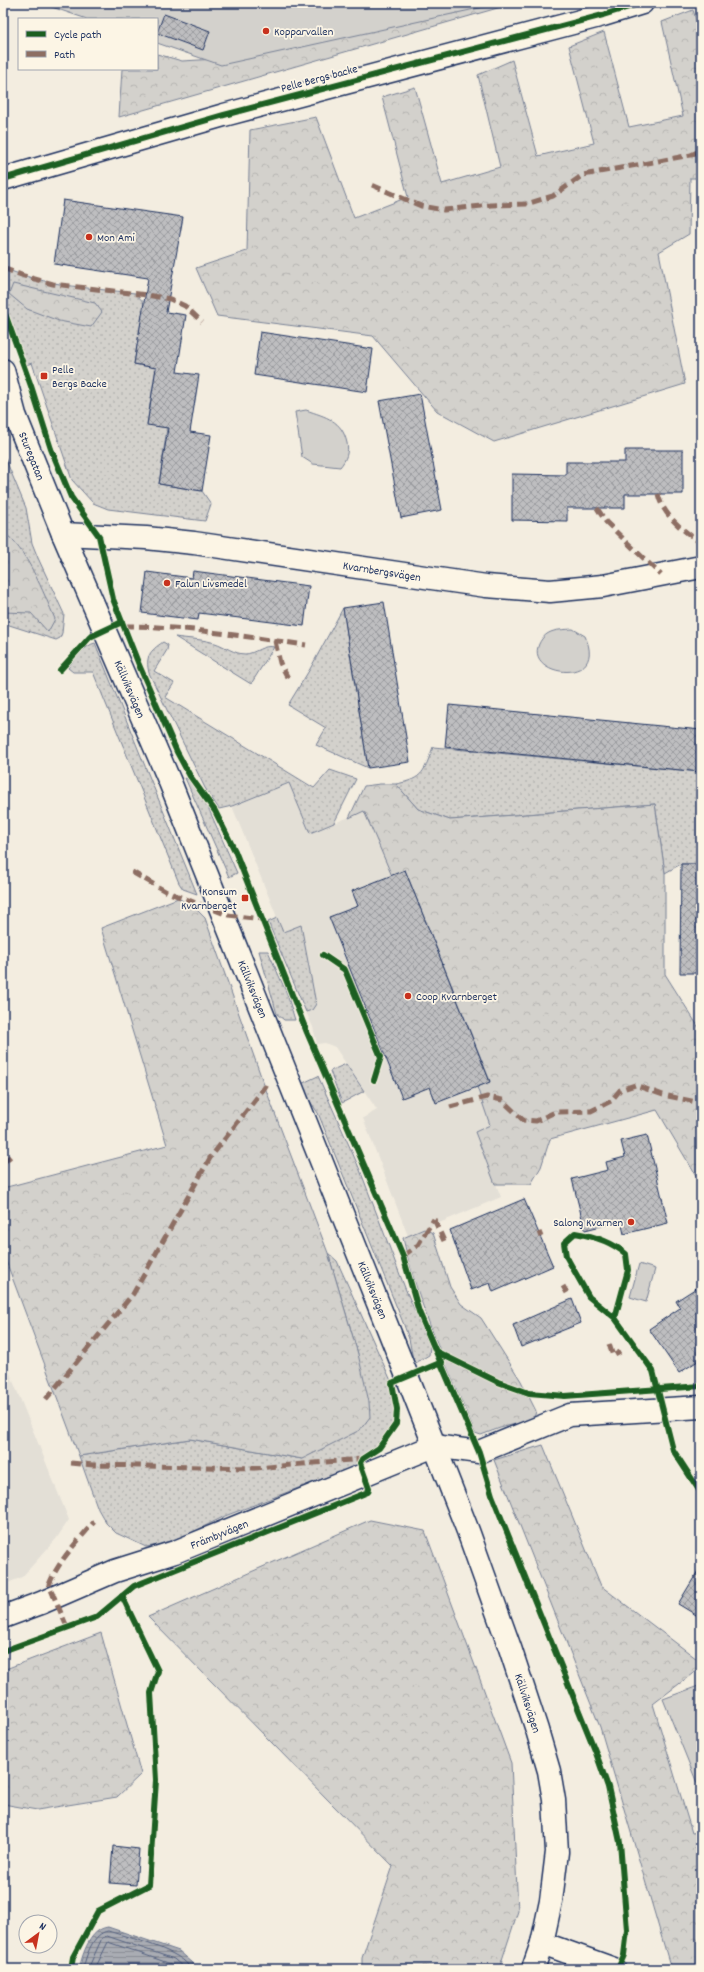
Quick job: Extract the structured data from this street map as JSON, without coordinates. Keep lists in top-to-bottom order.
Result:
{
  "streets": {
    "street": [
      "Pelle Bergs backe",
      "Sturegatan",
      "Kvarnbergsvägen",
      "Källviksvägen",
      "Främbyvägen"
    ]
  },
  "crossings": [
    ["Sturegatan", "Kvarnbergsvägen"],
    ["Sturegatan", "Källviksvägen"],
    ["Kvarnbergsvägen", "Källviksvägen"],
    ["Källviksvägen", "Främbyvägen"]
  ],
  "places": {
    "other": [
      "Kopparvallen",
      "Mon Ami",
      "Falun Livsmedel",
      "Coop Kvarnberget",
      "Salong Kvarnen"
    ],
    "transit": ["Pelle Bergs Backe", "Konsum Kvarnberget"]
  },
  "legend": ["Cycle path", "Path"],
  "north": "top right"
}
